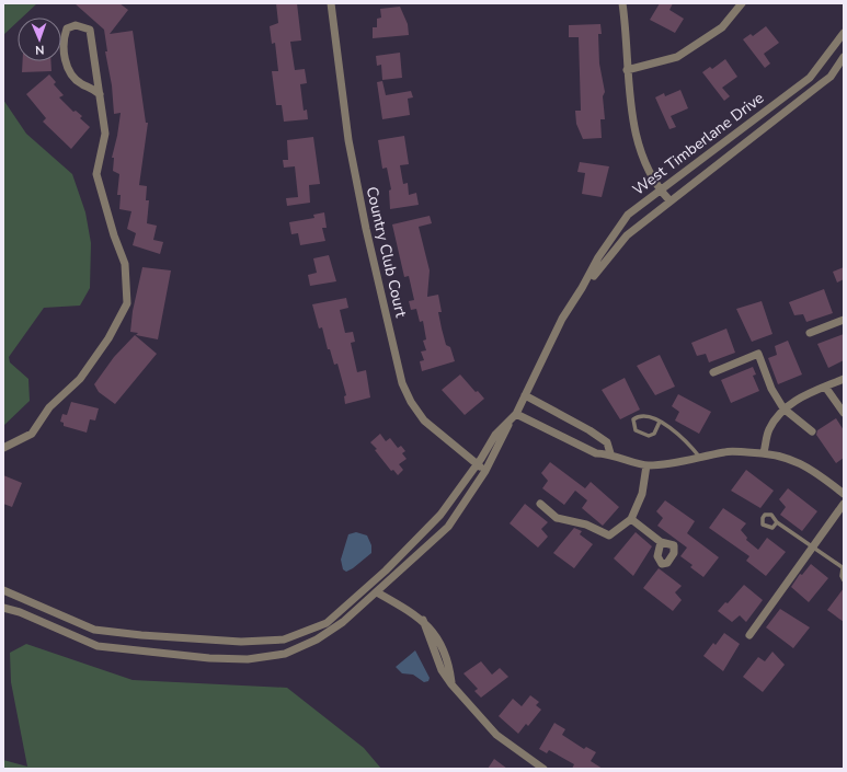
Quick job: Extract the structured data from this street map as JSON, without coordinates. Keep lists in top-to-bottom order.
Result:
{
  "streets": {
    "street": ["West Timberlane Drive", "Country Club Court"]
  },
  "crossings": [
    ["West Timberlane Drive", "Country Club Court"]
  ],
  "north": "bottom"
}
